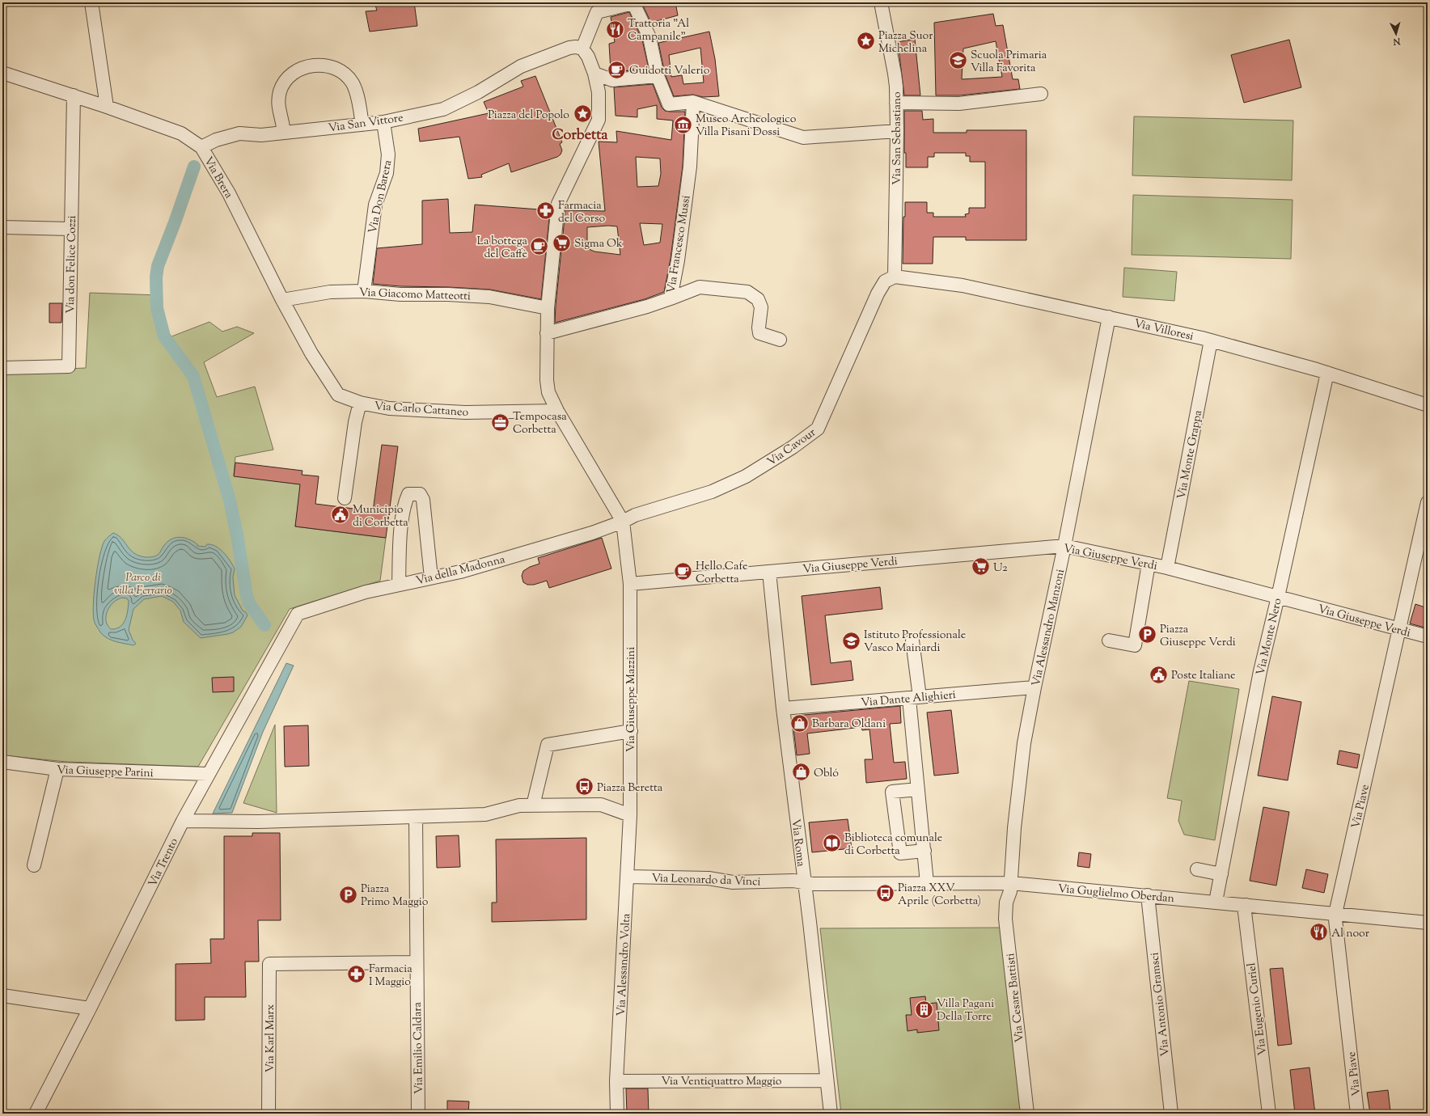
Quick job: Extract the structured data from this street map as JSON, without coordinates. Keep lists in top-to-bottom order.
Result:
{
  "streets": {
    "street": [
      "Via San Vittore",
      "Via San Sebastiano",
      "Via Brera",
      "Via Don Barera",
      "Via Francesco Mussi",
      "Via don Felice Cozzi",
      "Via Giacomo Matteotti",
      "Via Villoresi",
      "Via Carlo Cattaneo",
      "Via Cavour",
      "Via Monte Grappa",
      "Via Giuseppe Verdi",
      "Via della Madonna",
      "Via Alessandro Manzoni",
      "Via Monte Nero",
      "Via Dante Alighieri",
      "Via Giuseppe Mazzini",
      "Via Giuseppe Parini",
      "Via Piave",
      "Via Roma",
      "Via Trento",
      "Via Leonardo da Vinci",
      "Via Guglielmo Oberdan",
      "Via Alessandro Volta",
      "Via Cesare Battisti",
      "Via Antonio Gramsci",
      "Via Eugenio Curiel",
      "Via Karl Marx",
      "Via Emilio Caldara",
      "Via Ventiquattro Maggio"
    ]
  },
  "crossings": [
    ["Via San Vittore", "Via Brera"],
    ["Via San Vittore", "Via Don Barera"],
    ["Via San Sebastiano", "Via Villoresi"],
    ["Via San Sebastiano", "Via Cavour"],
    ["Via Brera", "Via don Felice Cozzi"],
    ["Via Brera", "Via Giacomo Matteotti"],
    ["Via Brera", "Via Carlo Cattaneo"],
    ["Via Don Barera", "Via Giacomo Matteotti"],
    ["Via Giacomo Matteotti", "Via Carlo Cattaneo"],
    ["Via Villoresi", "Via Cavour"],
    ["Via Villoresi", "Via Monte Grappa"],
    ["Via Villoresi", "Via Alessandro Manzoni"],
    ["Via Villoresi", "Via Monte Nero"],
    ["Via Cavour", "Via della Madonna"],
    ["Via Cavour", "Via Giuseppe Mazzini"],
    ["Via Monte Grappa", "Via Giuseppe Verdi"],
    ["Via Giuseppe Verdi", "Via Alessandro Manzoni"],
    ["Via Giuseppe Verdi", "Via Monte Nero"],
    ["Via Giuseppe Verdi", "Via Giuseppe Mazzini"],
    ["Via Giuseppe Verdi", "Via Piave"],
    ["Via Giuseppe Verdi", "Via Roma"],
    ["Via della Madonna", "Via Giuseppe Mazzini"],
    ["Via della Madonna", "Via Trento"],
    ["Via Alessandro Manzoni", "Via Dante Alighieri"],
    ["Via Alessandro Manzoni", "Via Guglielmo Oberdan"],
    ["Via Alessandro Manzoni", "Via Cesare Battisti"],
    ["Via Monte Nero", "Via Guglielmo Oberdan"],
    ["Via Dante Alighieri", "Via Roma"],
    ["Via Giuseppe Mazzini", "Via Alessandro Volta"],
    ["Via Giuseppe Parini", "Via Trento"],
    ["Via Piave", "Via Guglielmo Oberdan"],
    ["Via Roma", "Via Leonardo da Vinci"],
    ["Via Roma", "Via Guglielmo Oberdan"],
    ["Via Roma", "Via Ventiquattro Maggio"],
    ["Via Leonardo da Vinci", "Via Guglielmo Oberdan"],
    ["Via Leonardo da Vinci", "Via Alessandro Volta"],
    ["Via Guglielmo Oberdan", "Via Cesare Battisti"],
    ["Via Guglielmo Oberdan", "Via Antonio Gramsci"],
    ["Via Guglielmo Oberdan", "Via Eugenio Curiel"],
    ["Via Alessandro Volta", "Via Ventiquattro Maggio"],
    ["Via Karl Marx", "Via Emilio Caldara"]
  ],
  "districts": ["Corbetta"],
  "parks": ["Parco di villa Ferrario"],
  "places": {
    "restaurant": ["Trattoria \"Al Campanile\"", "Al noor"],
    "place": ["Piazza Suor Michelina", "Piazza del Popolo"],
    "school or university": ["Scuola Primaria Villa Favorita", "Istituto Professionale Vasco Mainardi"],
    "cafe": ["Guidotti Valerio", "La bottega del Caffè", "Hello Cafe Corbetta"],
    "museum": ["Museo Archeologico Villa Pisani Dossi"],
    "pharmacy": ["Farmacia del Corso", "Farmacia I Maggio"],
    "supermarket": ["Sigma Ok", "U2"],
    "office": ["Tempocasa Corbetta"],
    "public building": ["Municipio di Corbetta", "Poste Italiane"],
    "parking": ["Piazza Giuseppe Verdi", "Piazza Primo Maggio"],
    "shop": ["Barbara Oldani", "Obló"],
    "bus stop": ["Piazza Beretta", "Piazza XXV Aprile (Corbetta)"],
    "library": ["Biblioteca comunale di Corbetta"],
    "building": ["Villa Pagani Della Torre"]
  },
  "north": "bottom"
}
